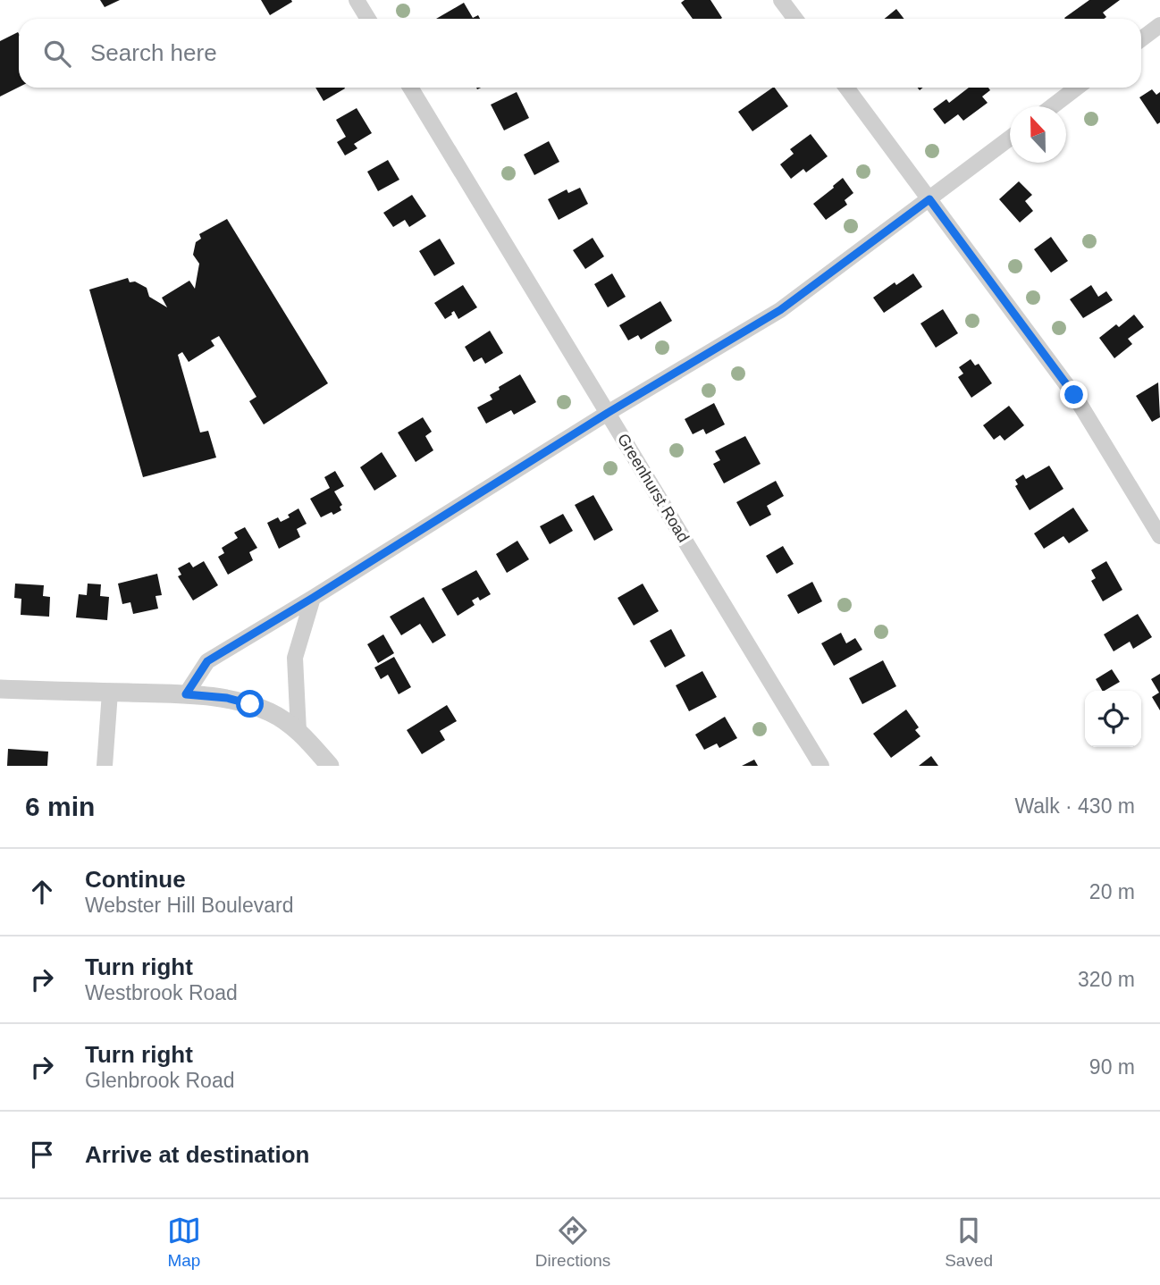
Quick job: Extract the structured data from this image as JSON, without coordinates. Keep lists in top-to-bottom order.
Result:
{
  "streets": {
    "street": ["Greenhurst Road"]
  },
  "north": "top",
  "page": {
    "search": "Search here",
    "heading": ["6 min", "Walk · 430 m"],
    "list": [
      ["Continue", "Webster Hill Boulevard", "20 m"],
      ["Turn right", "Westbrook Road", "320 m"],
      ["Turn right", "Glenbrook Road", "90 m"],
      "Arrive at destination"
    ],
    "nav": ["Map", "Directions", "Saved"]
  }
}
